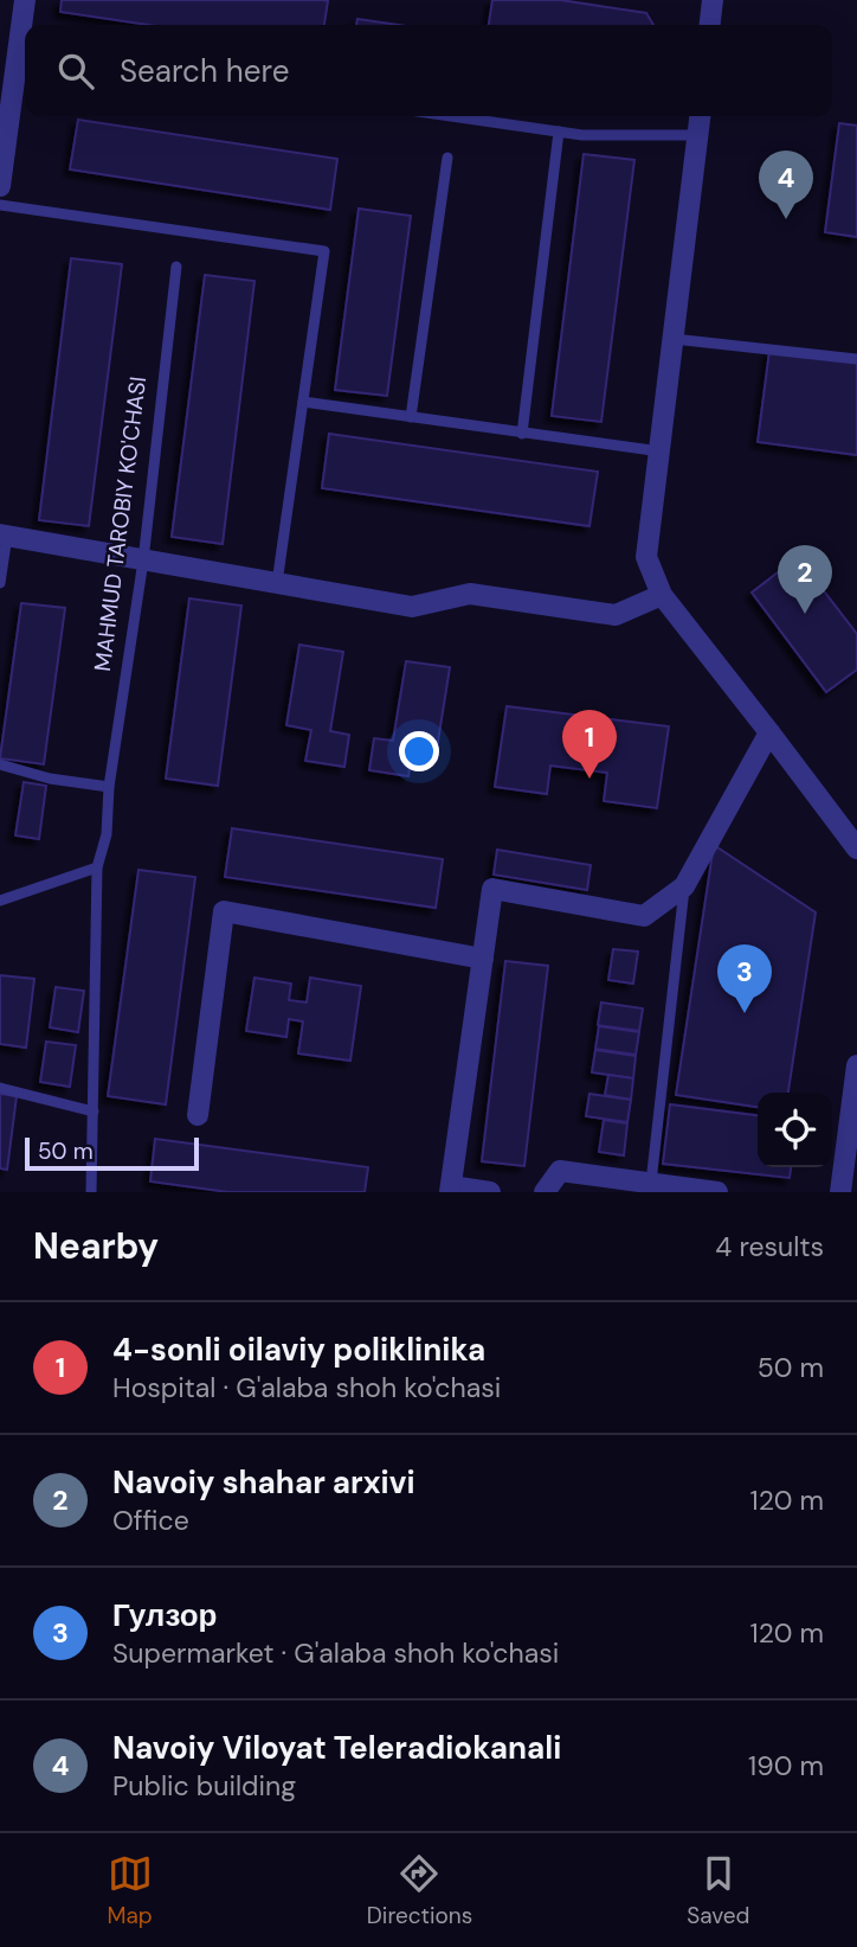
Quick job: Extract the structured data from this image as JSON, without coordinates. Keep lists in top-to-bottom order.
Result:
{
  "streets": {
    "lane": ["MAHMUD TAROBIY KO'CHASI"]
  },
  "scale_bar": "50 m",
  "page": {
    "search": "Search here",
    "pins": [
      "4",
      "2",
      "1",
      "3"
    ],
    "scale": "50 m",
    "heading": ["Nearby", "4 results"],
    "list": [
      {
        "mark": "1",
        "name": "4-sonli oilaviy poliklinika",
        "note": "Hospital · G'alaba shoh ko'chasi",
        "value": "50 m"
      },
      {
        "mark": "2",
        "name": "Navoiy shahar arxivi",
        "note": "Office",
        "value": "120 m"
      },
      {
        "mark": "3",
        "name": "Гулзор",
        "note": "Supermarket · G'alaba shoh ko'chasi",
        "value": "120 m"
      },
      {
        "mark": "4",
        "name": "Navoiy Viloyat Teleradiokanali",
        "note": "Public building",
        "value": "190 m"
      }
    ],
    "nav": ["Map", "Directions", "Saved"]
  }
}
